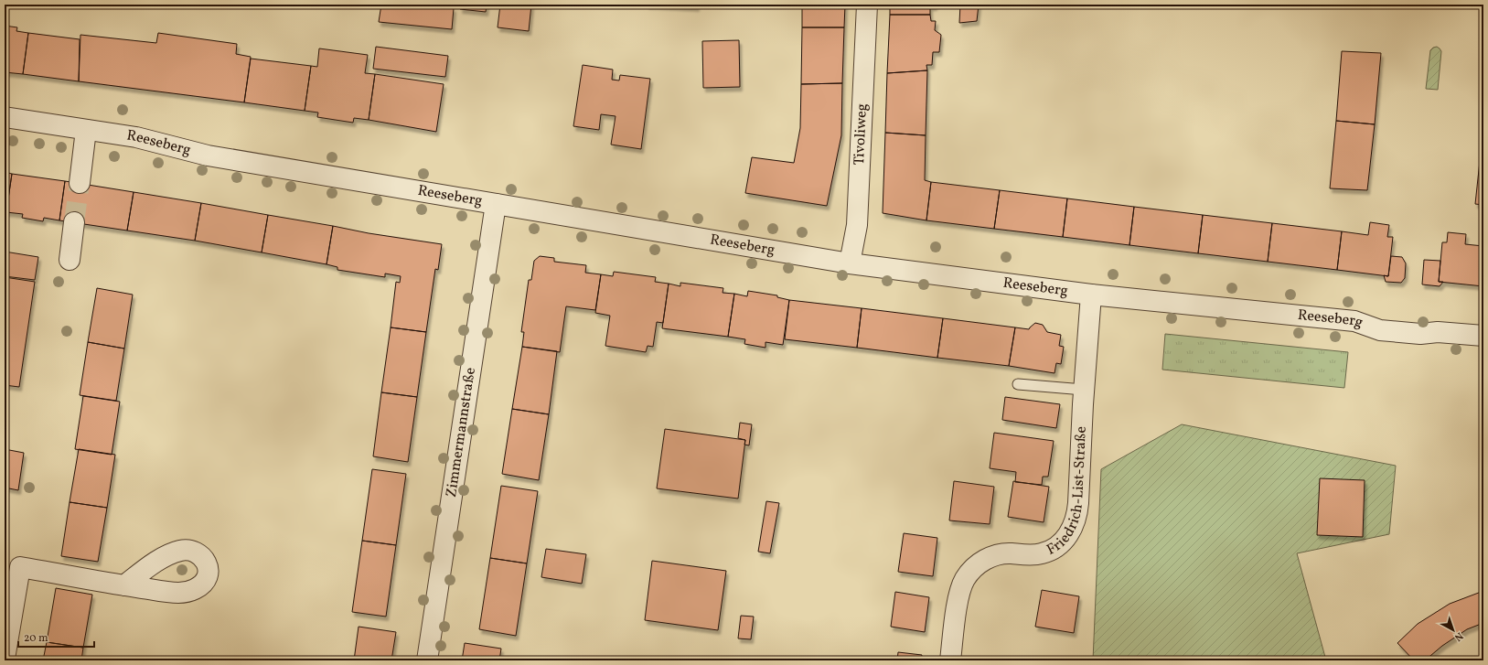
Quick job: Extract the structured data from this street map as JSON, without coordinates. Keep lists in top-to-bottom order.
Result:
{
  "streets": {
    "street": [
      "Tivoliweg",
      "Reeseberg",
      "Zimmermannstraße",
      "Friedrich-List-Straße"
    ]
  },
  "crossings": [
    ["Tivoliweg", "Reeseberg"],
    ["Reeseberg", "Zimmermannstraße"],
    ["Reeseberg", "Friedrich-List-Straße"]
  ],
  "scale_bar": "20 m",
  "north": "bottom right"
}
